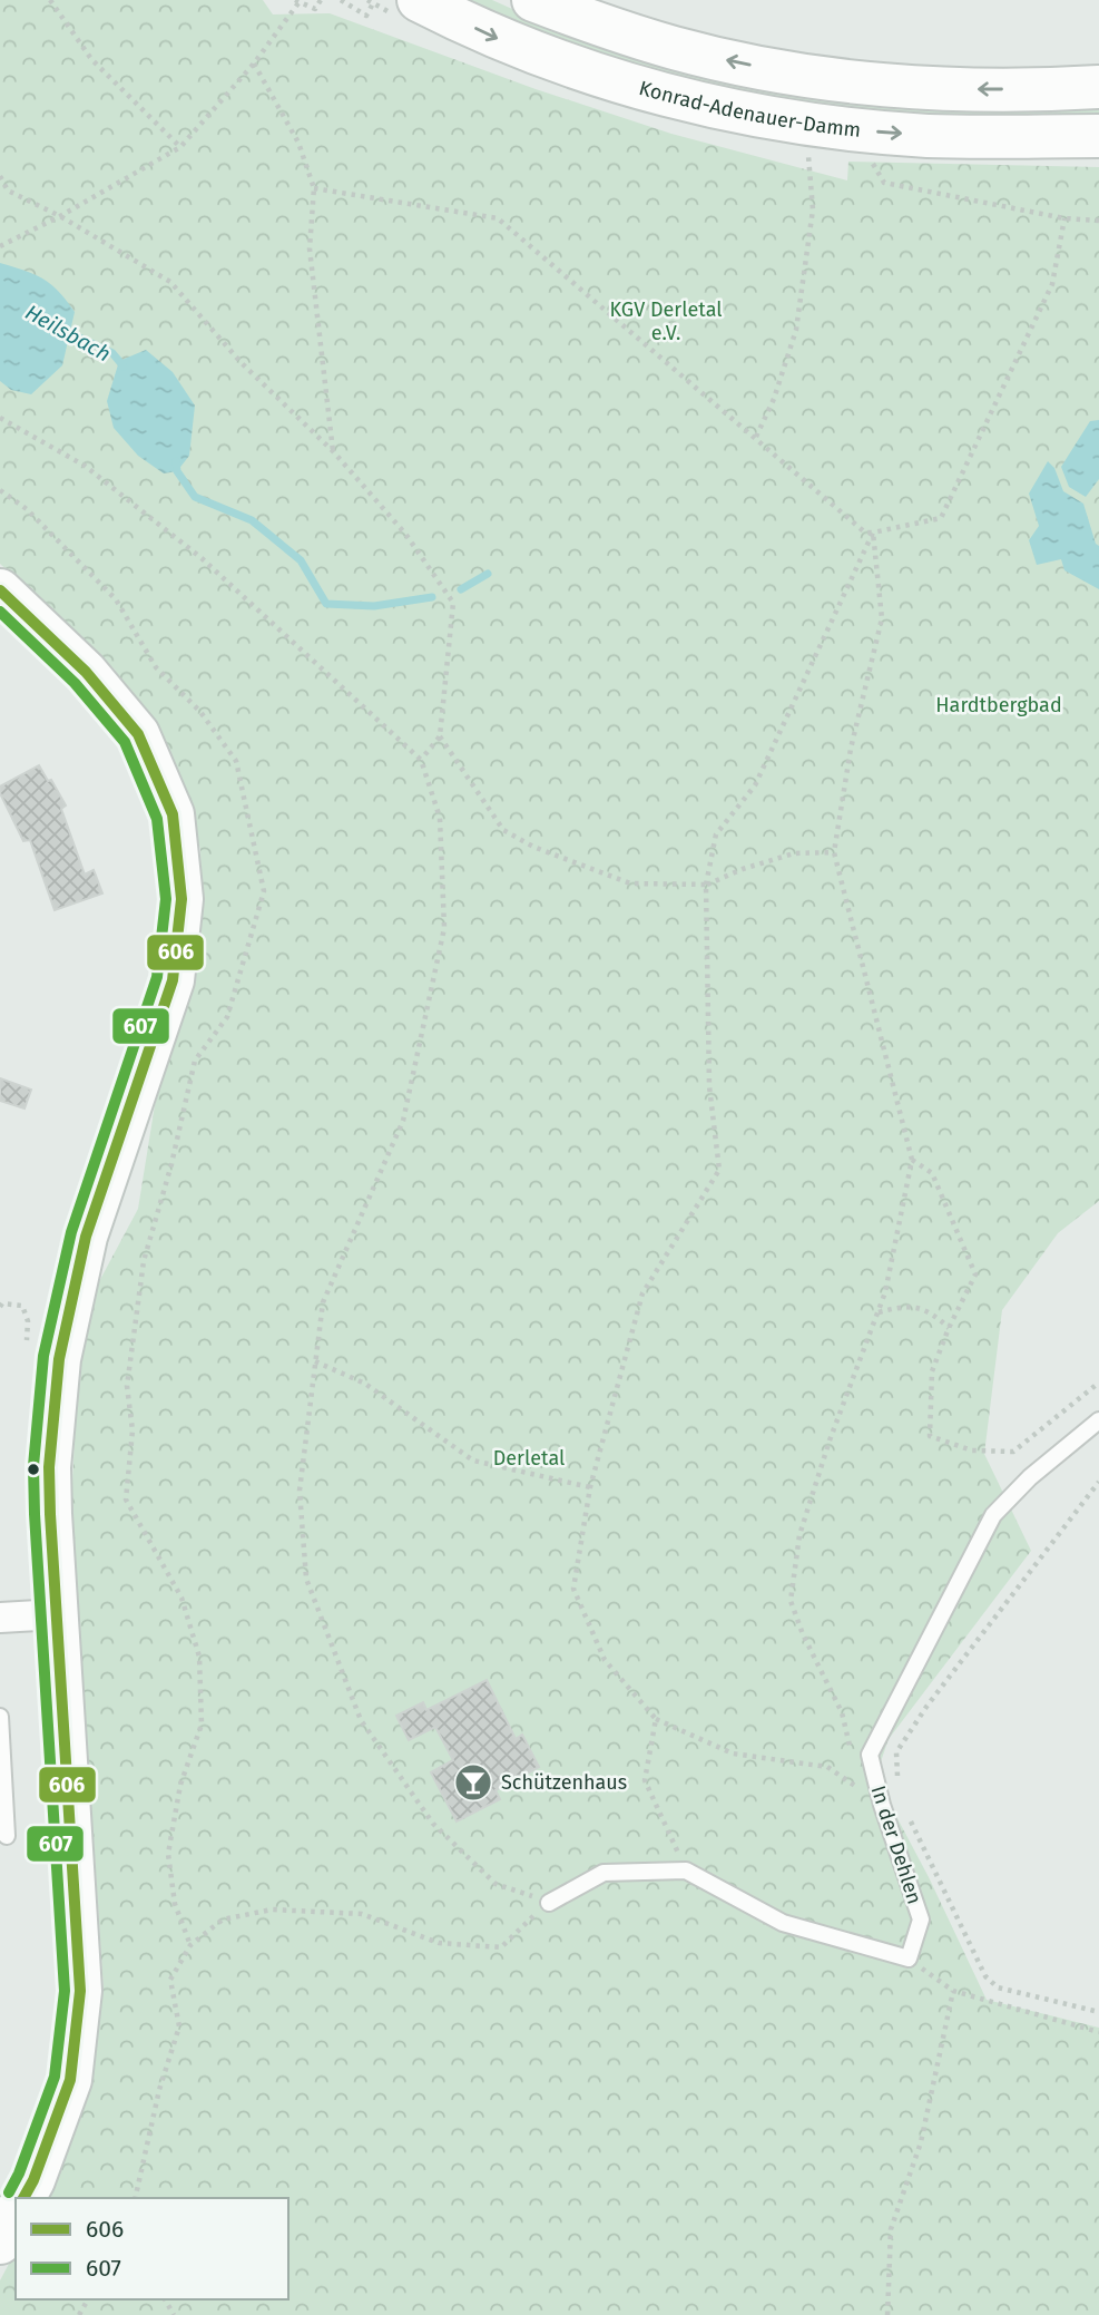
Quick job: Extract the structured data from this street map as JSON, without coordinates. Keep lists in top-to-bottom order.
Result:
{
  "streets": {
    "street": ["Konrad-Adenauer-Damm"],
    "lane": ["In der Dehlen"]
  },
  "water": ["Heilsbach"],
  "parks": ["KGV Derletal e.V.", "Hardtbergbad", "Derletal"],
  "places": {
    "bar": ["Schützenhaus"]
  },
  "lines": ["transit line 606", "transit line 607"],
  "legend": ["606", "607"]
}
